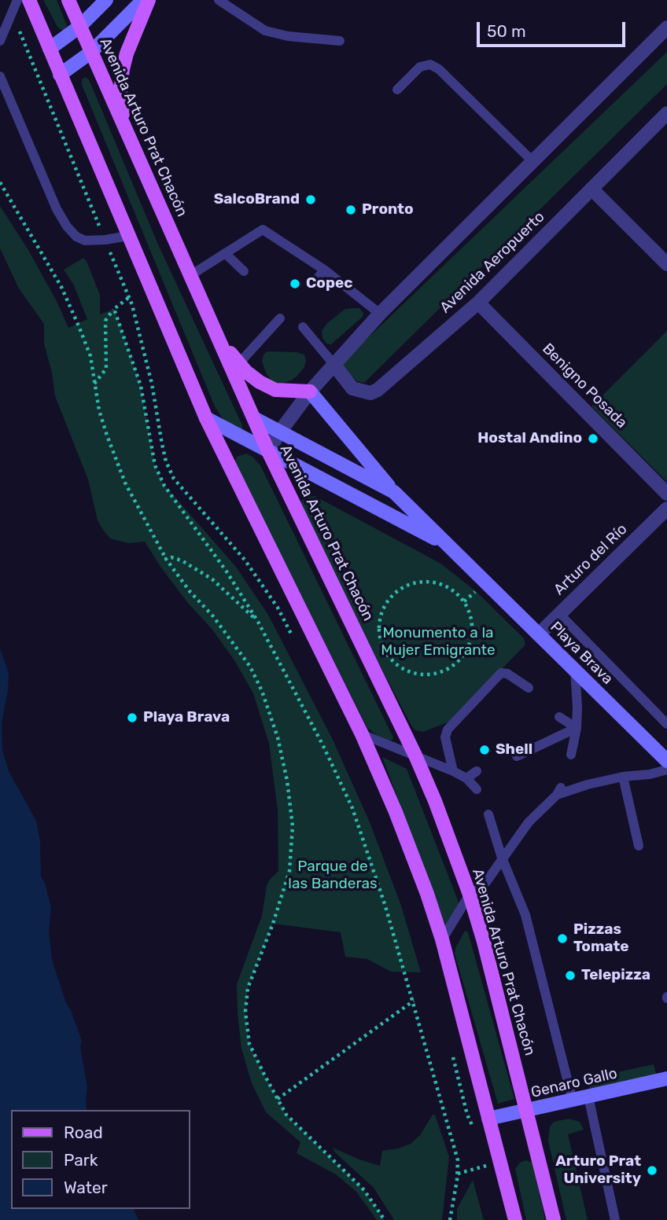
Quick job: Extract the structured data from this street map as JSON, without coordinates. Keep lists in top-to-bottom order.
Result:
{
  "streets": {
    "main road": ["Avenida Arturo Prat Chacón"],
    "street": [
      "Avenida Aeropuerto",
      "Benigno Posada",
      "Arturo del Río",
      "Playa Brava",
      "Genaro Gallo"
    ]
  },
  "crossings": [
    ["Avenida Arturo Prat Chacón", "Playa Brava"],
    ["Avenida Arturo Prat Chacón", "Genaro Gallo"],
    ["Avenida Aeropuerto", "Benigno Posada"],
    ["Arturo del Río", "Playa Brava"]
  ],
  "parks": ["Monumento a la Mujer Emigrante", "Parque de las Banderas"],
  "places": [
    "SalcoBrand",
    "Pronto",
    "Copec",
    "Hostal Andino",
    "Playa Brava",
    "Shell",
    "Pizzas Tomate",
    "Telepizza",
    "Arturo Prat University"
  ],
  "legend": ["Road", "Park", "Water"],
  "scale_bar": "50 m"
}
